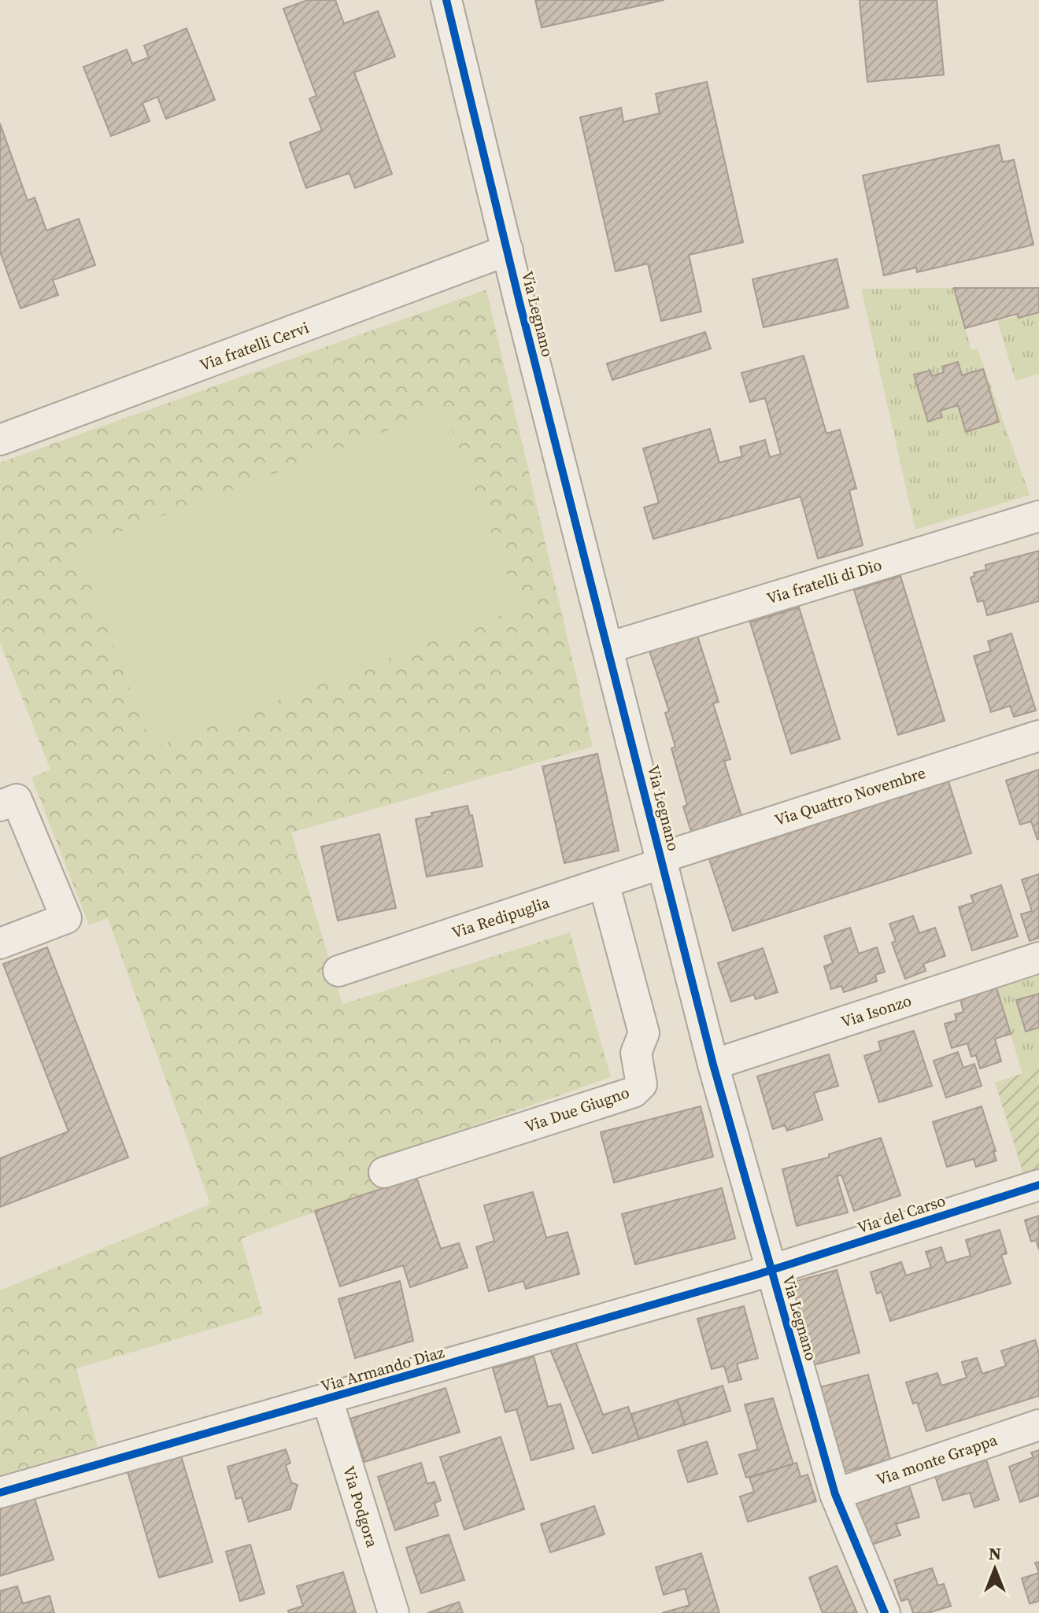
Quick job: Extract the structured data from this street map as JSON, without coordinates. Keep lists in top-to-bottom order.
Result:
{
  "streets": {
    "street": [
      "Via Legnano",
      "Via fratelli Cervi",
      "Via fratelli di Dio",
      "Via Quattro Novembre",
      "Via Redipuglia",
      "Via Isonzo",
      "Via Due Giugno",
      "Via del Carso",
      "Via Armando Diaz",
      "Via monte Grappa",
      "Via Podgora"
    ]
  },
  "crossings": [
    ["Via Legnano", "Via fratelli Cervi"],
    ["Via Legnano", "Via fratelli di Dio"],
    ["Via Legnano", "Via Quattro Novembre"],
    ["Via Legnano", "Via Redipuglia"],
    ["Via Legnano", "Via Isonzo"],
    ["Via Legnano", "Via del Carso"],
    ["Via Legnano", "Via Armando Diaz"],
    ["Via Legnano", "Via monte Grappa"],
    ["Via Quattro Novembre", "Via Redipuglia"],
    ["Via Redipuglia", "Via Due Giugno"],
    ["Via del Carso", "Via Armando Diaz"],
    ["Via Armando Diaz", "Via Podgora"]
  ],
  "north": "top"
}
